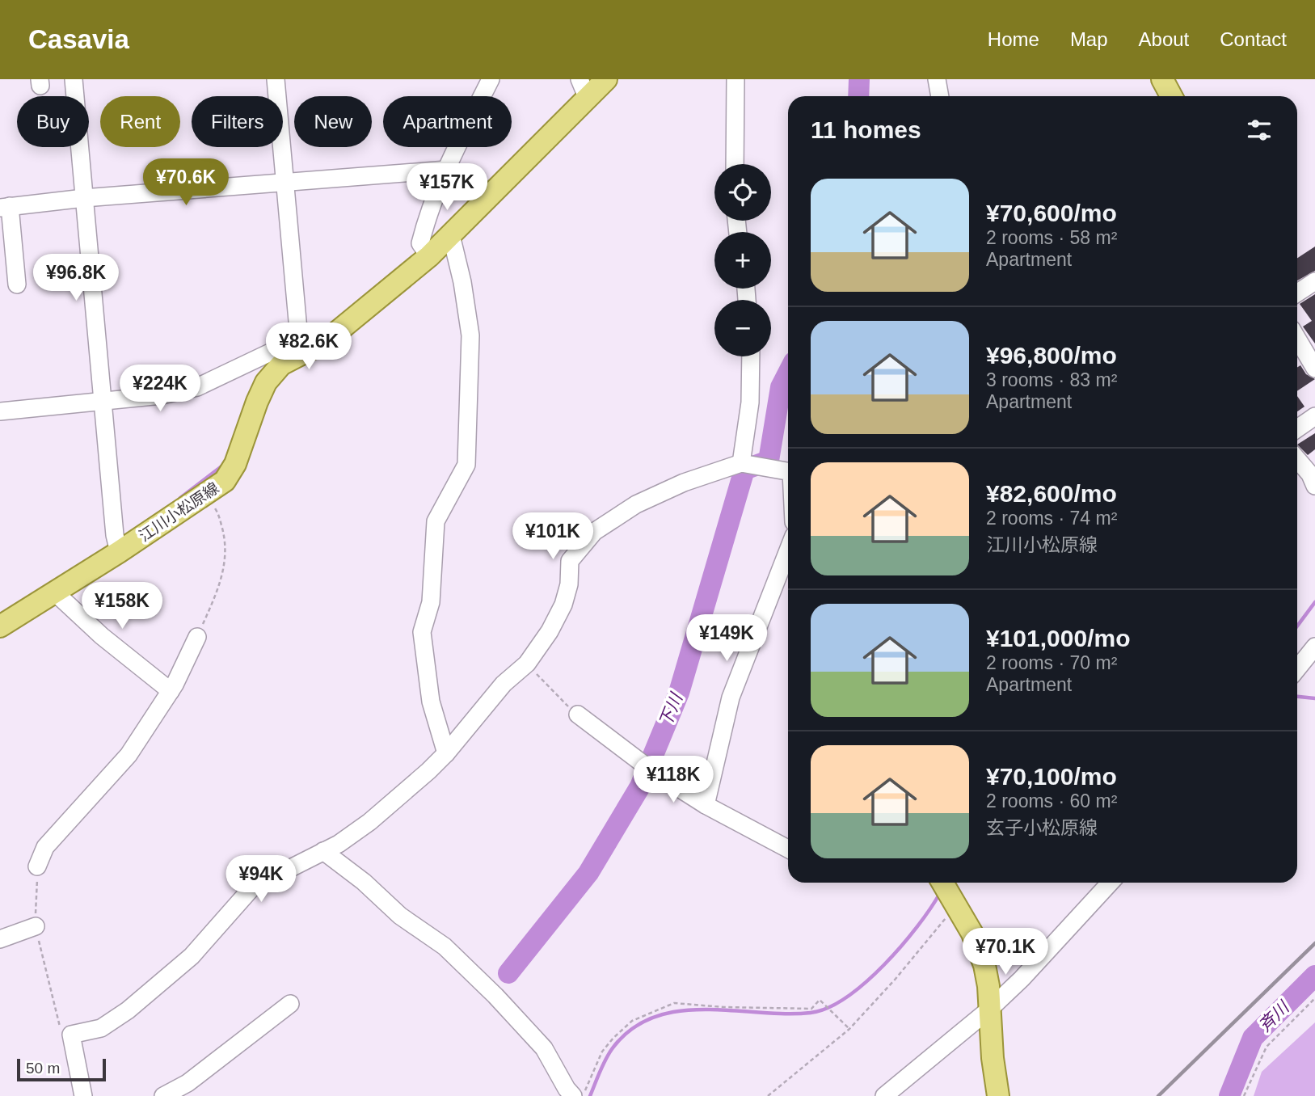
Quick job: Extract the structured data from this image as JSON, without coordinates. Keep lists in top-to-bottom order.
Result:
{
  "streets": {
    "main road": ["江川小松原線"]
  },
  "water": ["下川", "斉川"],
  "scale_bar": "50 m",
  "page": {
    "header": "Casavia",
    "nav": [
      "Home",
      "Map",
      "About",
      "Contact"
    ],
    "chip": [
      "Buy",
      "Rent",
      "Filters",
      "New",
      "Apartment"
    ],
    "heading": "11 homes",
    "price": [
      "¥70.6K",
      "¥157K",
      "¥96.8K",
      "¥82.6K",
      "¥224K",
      "¥101K",
      "¥158K",
      "¥149K",
      "¥118K",
      "¥94K",
      "¥70.1K"
    ],
    "map_buttons": ["+", "−"],
    "list": [
      {
        "name": "¥70,600/mo",
        "note": "2 rooms · 58 m² · Apartment"
      },
      {
        "name": "¥96,800/mo",
        "note": "3 rooms · 83 m² · Apartment"
      },
      {
        "name": "¥82,600/mo",
        "note": "2 rooms · 74 m² · 江川小松原線"
      },
      {
        "name": "¥101,000/mo",
        "note": "2 rooms · 70 m² · Apartment"
      },
      {
        "name": "¥70,100/mo",
        "note": "2 rooms · 60 m² · 玄子小松原線"
      }
    ],
    "scale": "50 m"
  }
}
